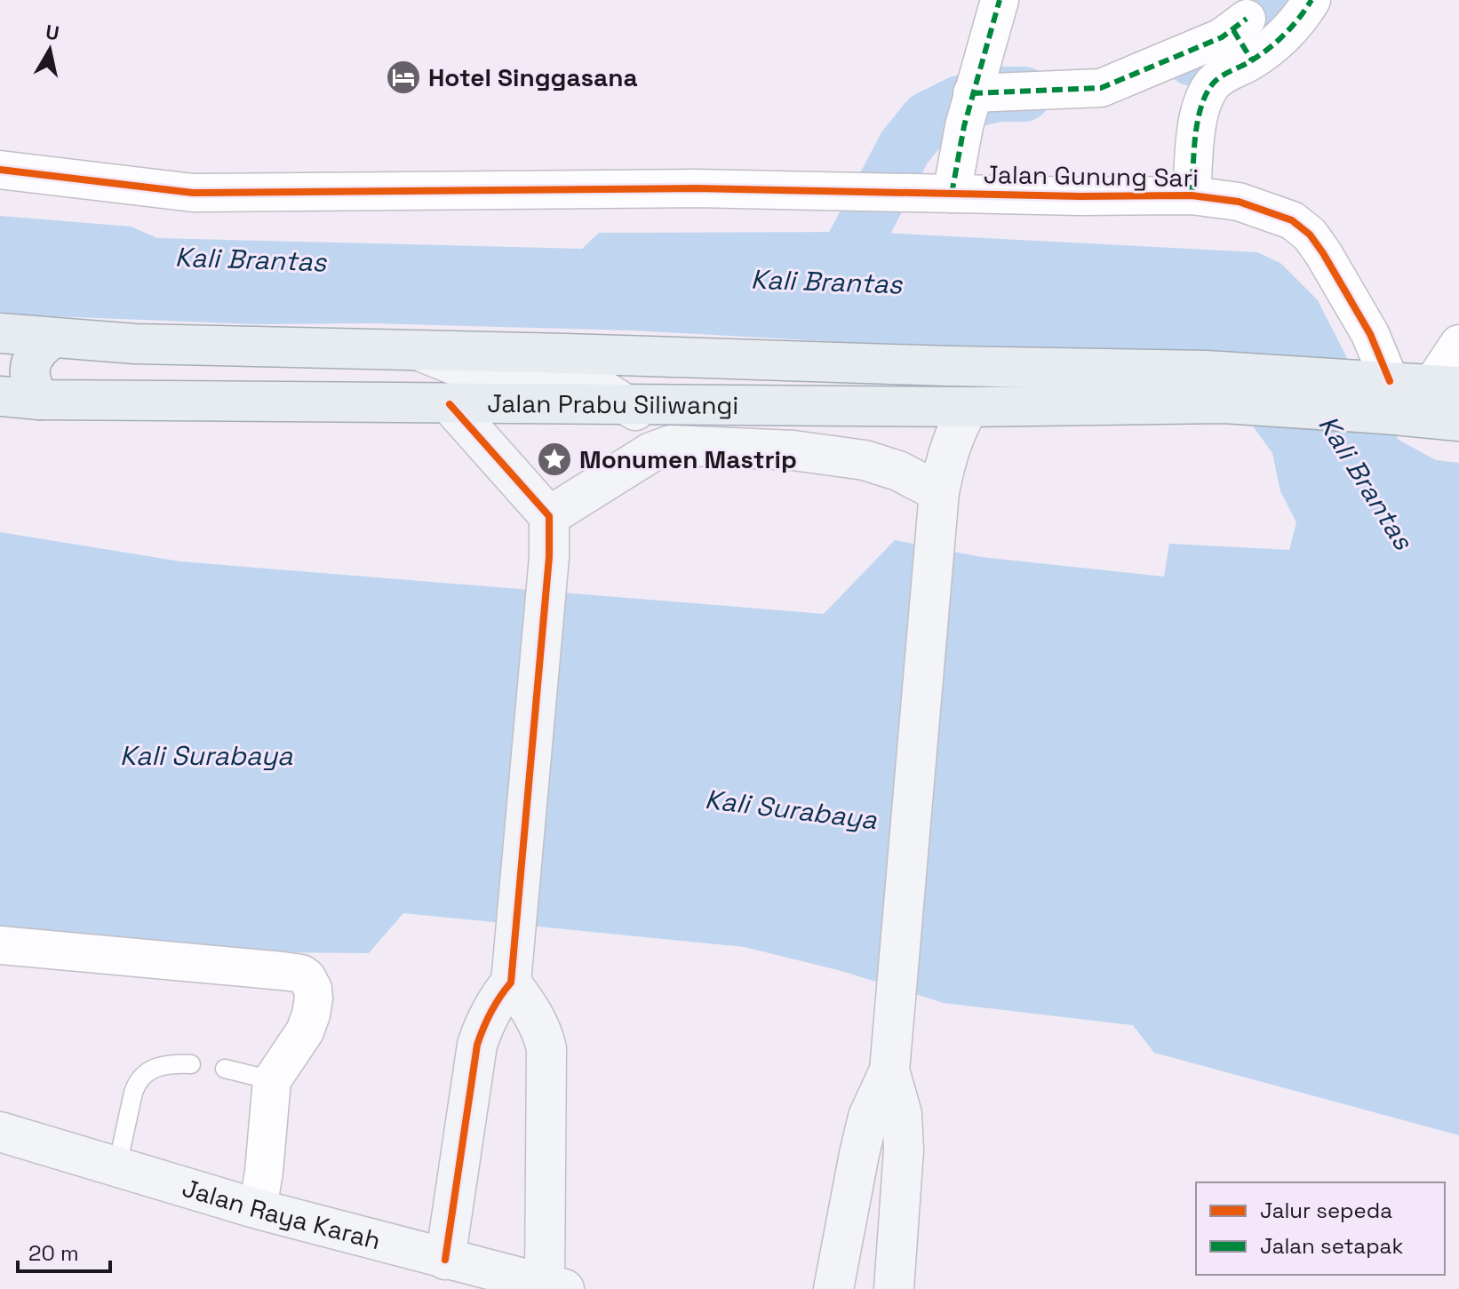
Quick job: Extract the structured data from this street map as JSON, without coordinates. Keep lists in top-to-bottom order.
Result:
{
  "streets": {
    "main road": ["Jalan Prabu Siliwangi"],
    "street": ["Jalan Gunung Sari", "Jalan Raya Karah"]
  },
  "water": ["Kali Brantas", "Kali Surabaya"],
  "places": {
    "hotel": ["Hotel Singgasana"],
    "place": ["Monumen Mastrip"]
  },
  "legend": ["Jalur sepeda", "Jalan setapak"],
  "scale_bar": "20 m",
  "north": "top"
}
